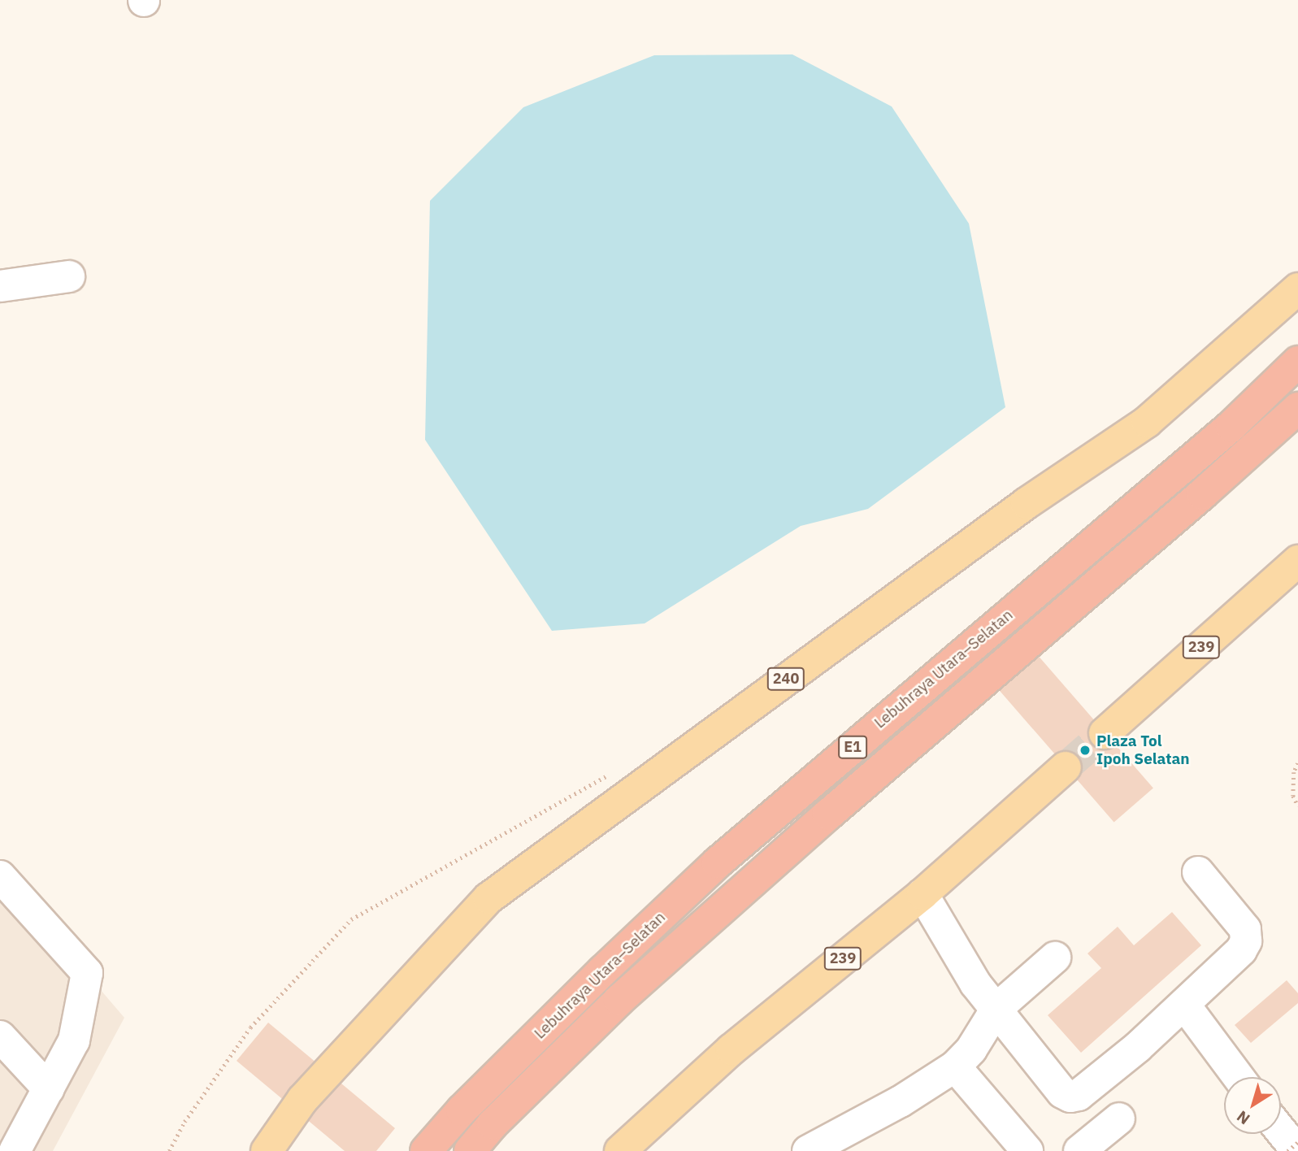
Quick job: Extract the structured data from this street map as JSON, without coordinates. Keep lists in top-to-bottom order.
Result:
{
  "streets": {
    "highway": ["Lebuhraya Utara–Selatan", "E1"],
    "main road": ["239", "240"]
  },
  "places": ["Plaza Tol Ipoh Selatan"],
  "north": "bottom left"
}
